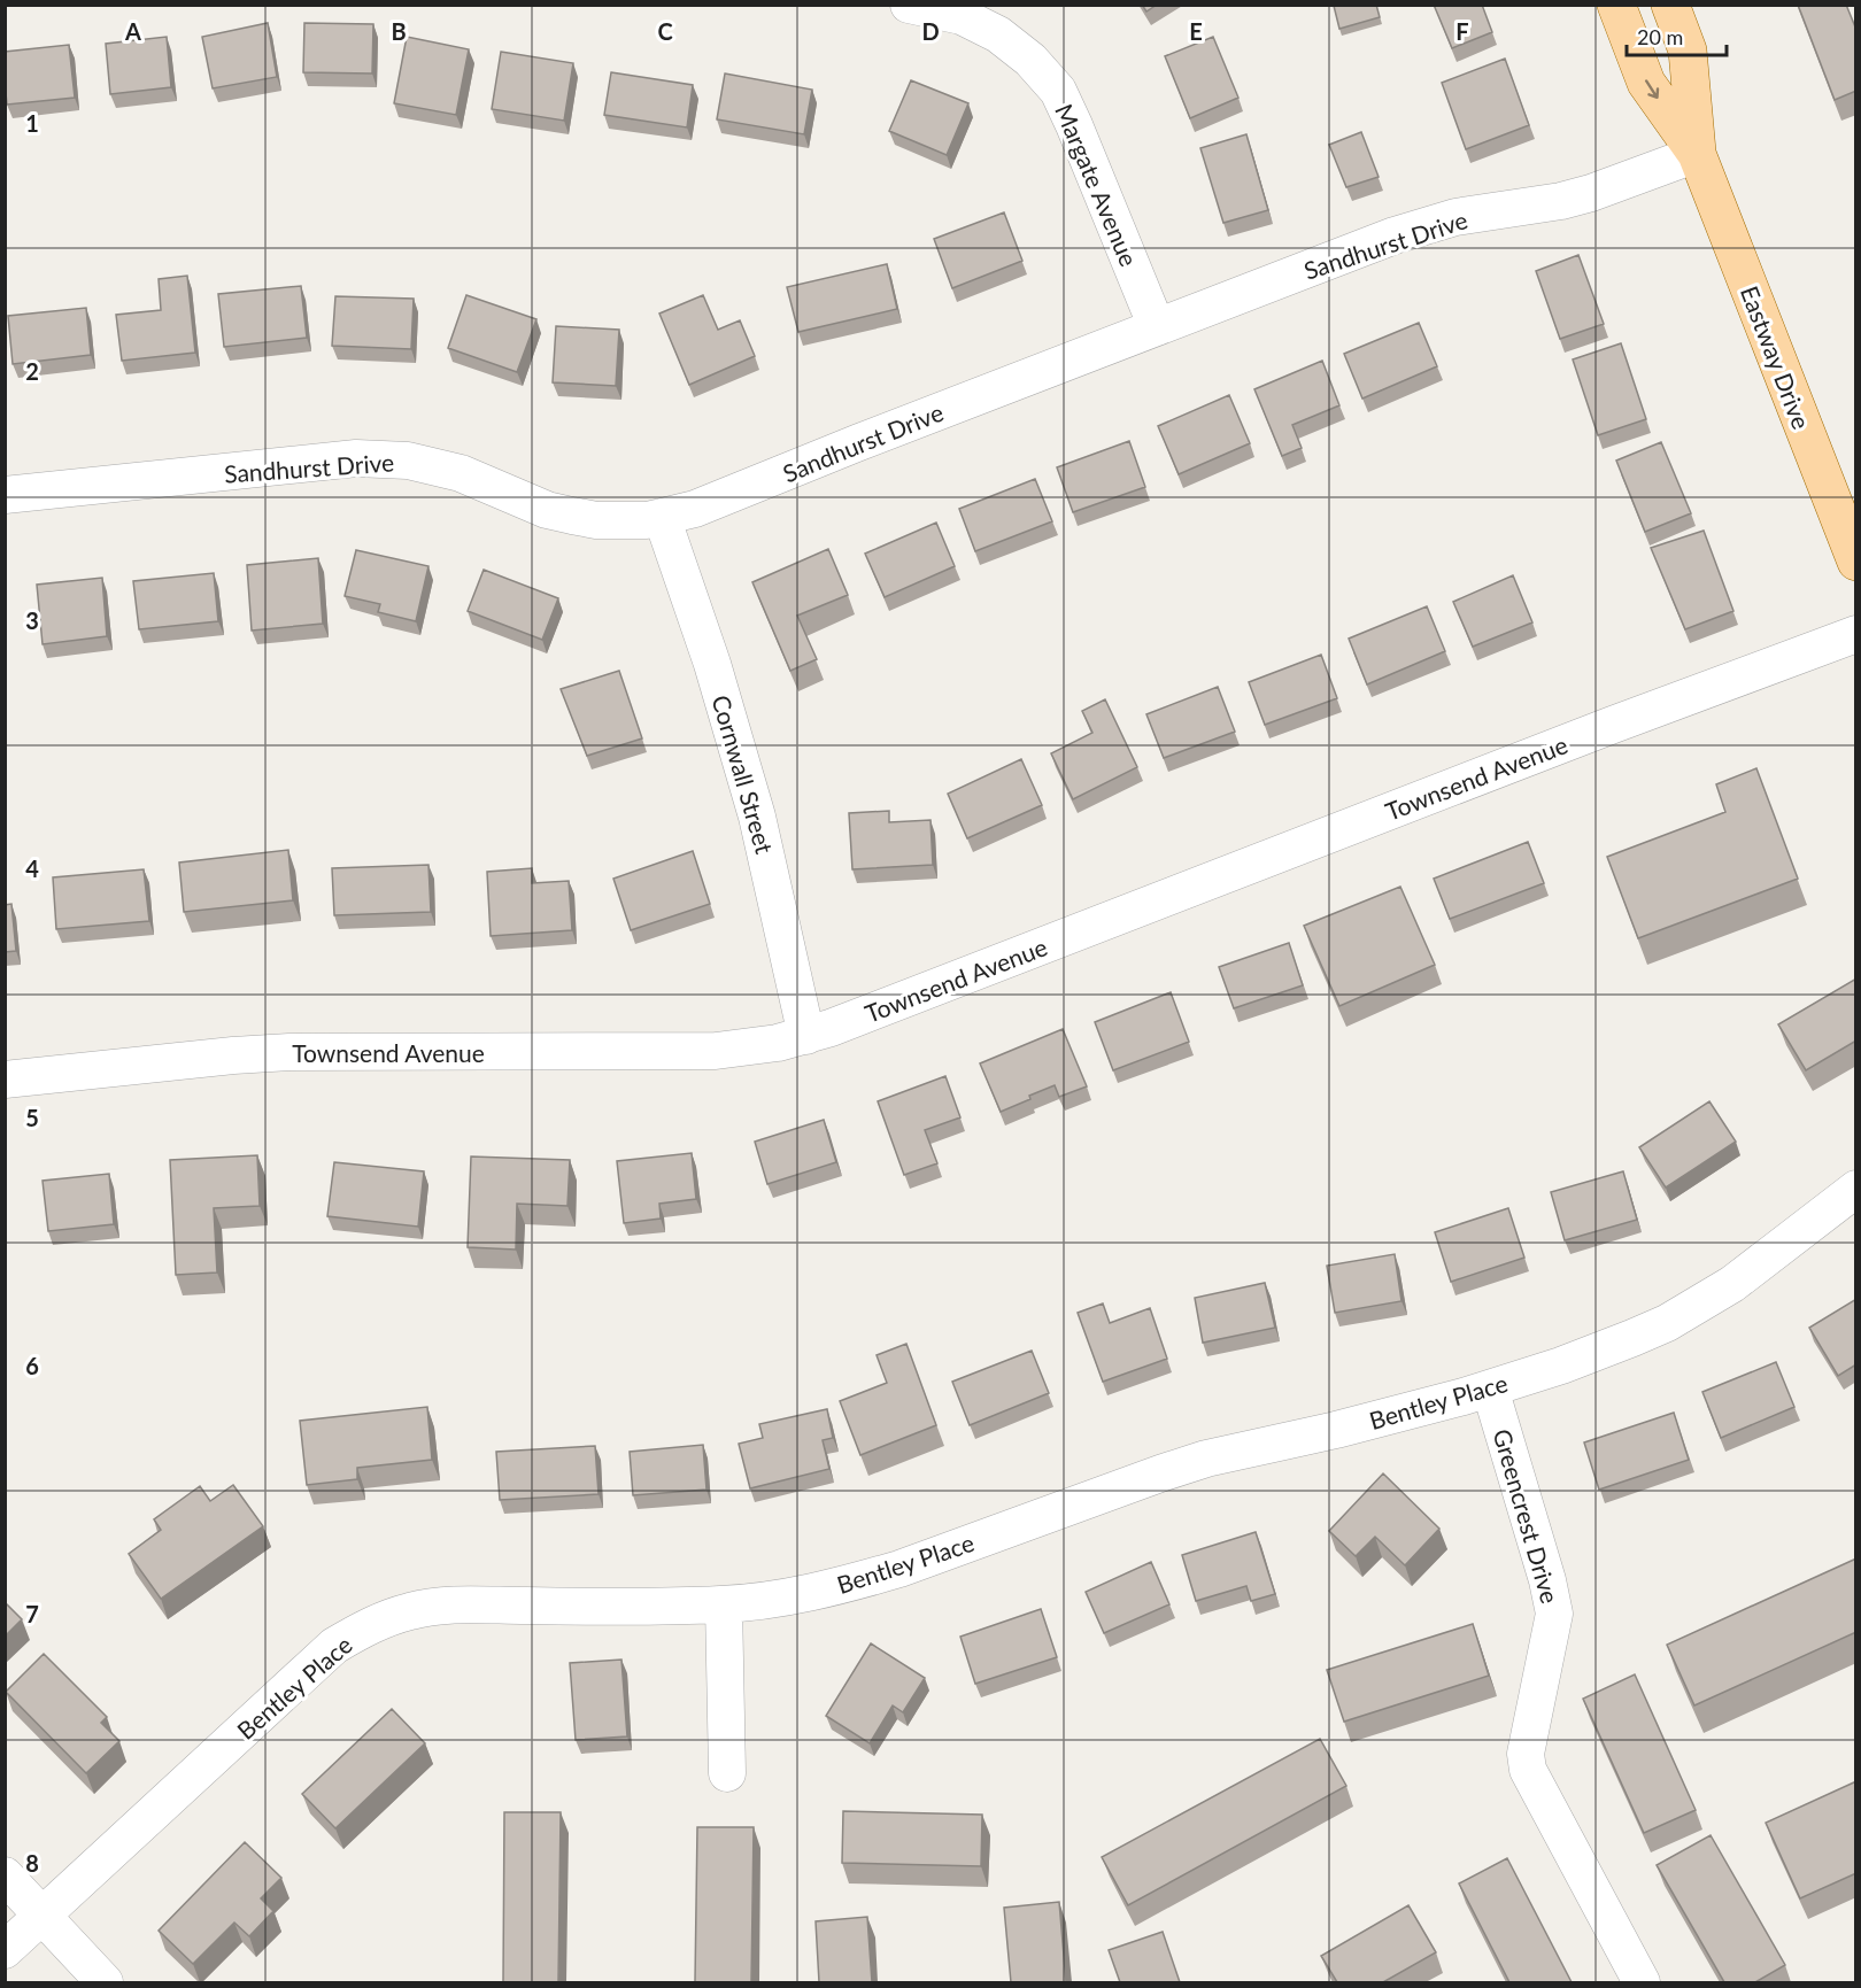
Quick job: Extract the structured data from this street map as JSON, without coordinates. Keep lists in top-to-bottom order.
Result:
{
  "streets": {
    "main road": ["Eastway Drive"],
    "street": [
      "Margate Avenue",
      "Sandhurst Drive",
      "Cornwall Street",
      "Townsend Avenue",
      "Bentley Place",
      "Greencrest Drive"
    ]
  },
  "crossings": [
    ["Margate Avenue", "Sandhurst Drive"],
    ["Sandhurst Drive", "Eastway Drive"],
    ["Sandhurst Drive", "Cornwall Street"],
    ["Cornwall Street", "Townsend Avenue"],
    ["Bentley Place", "Greencrest Drive"]
  ],
  "scale_bar": "20 m",
  "grid": {
    "columns": [
      "A",
      "B",
      "C",
      "D",
      "E",
      "F"
    ],
    "rows": [
      "1",
      "2",
      "3",
      "4",
      "5",
      "6",
      "7",
      "8"
    ]
  }
}
